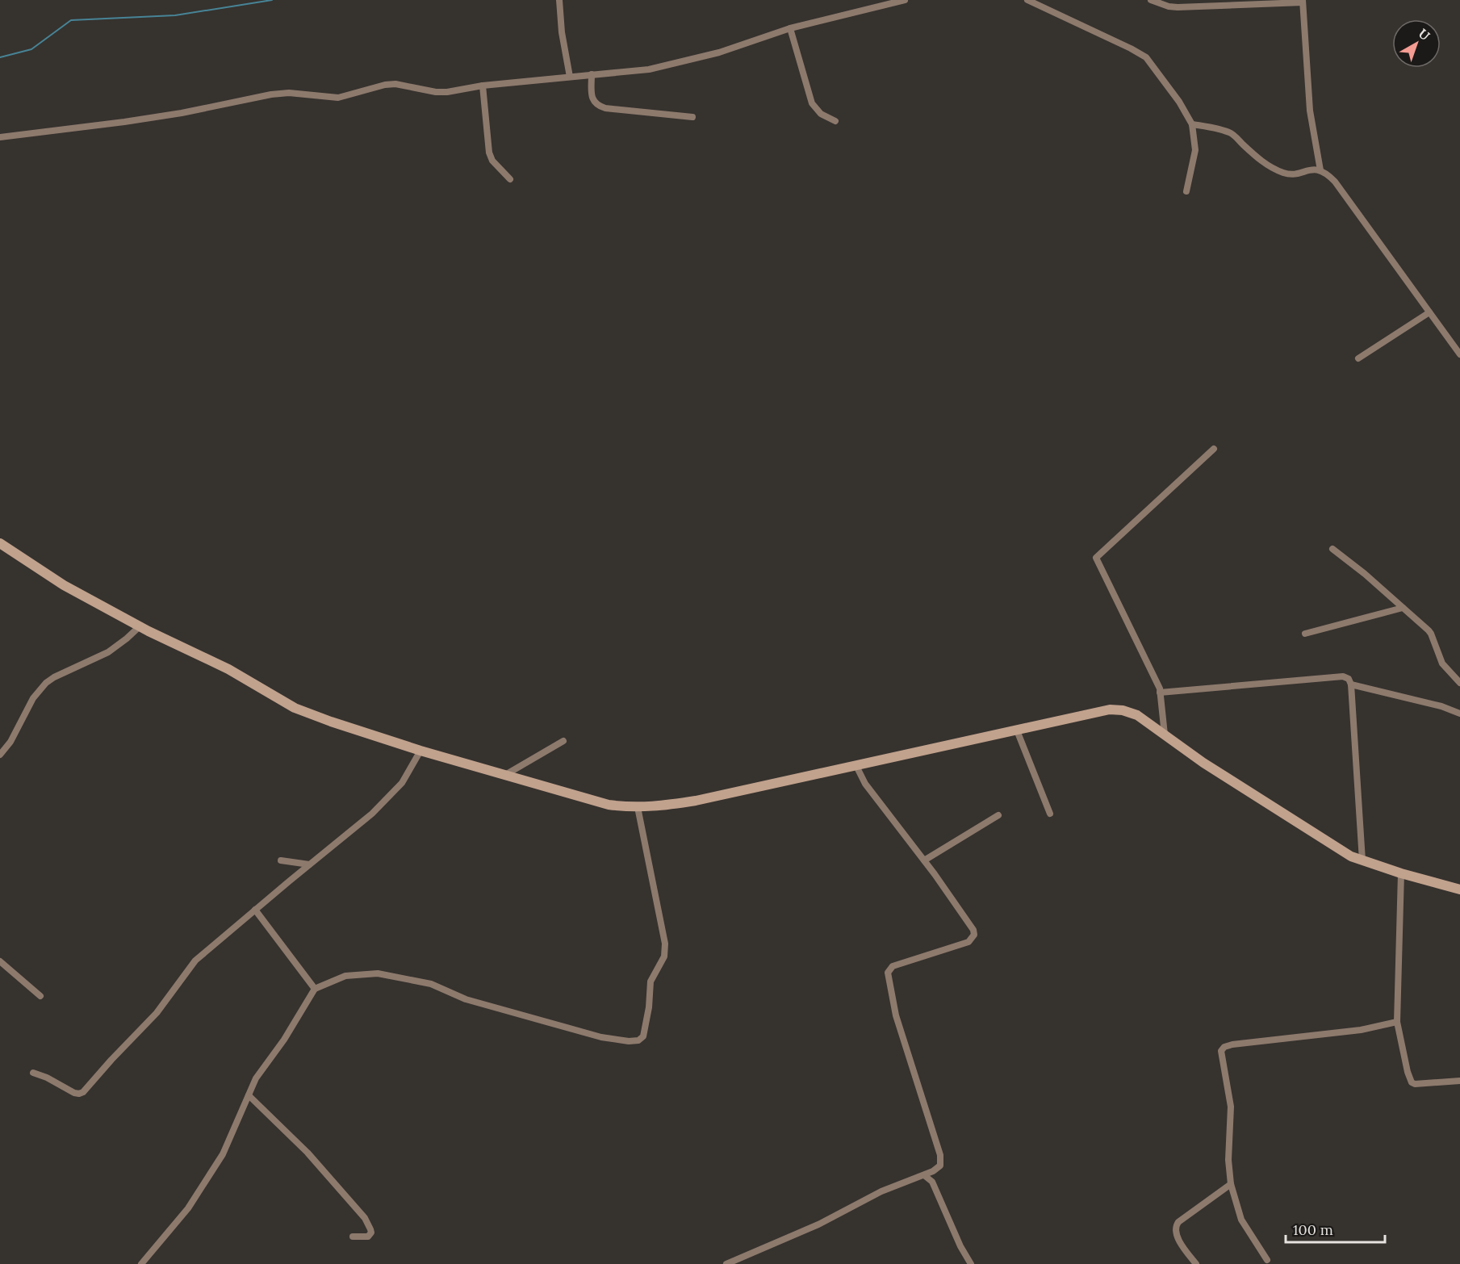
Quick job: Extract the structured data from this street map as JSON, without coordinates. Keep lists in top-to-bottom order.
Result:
{
  "scale_bar": "100 m",
  "north": "top right"
}
